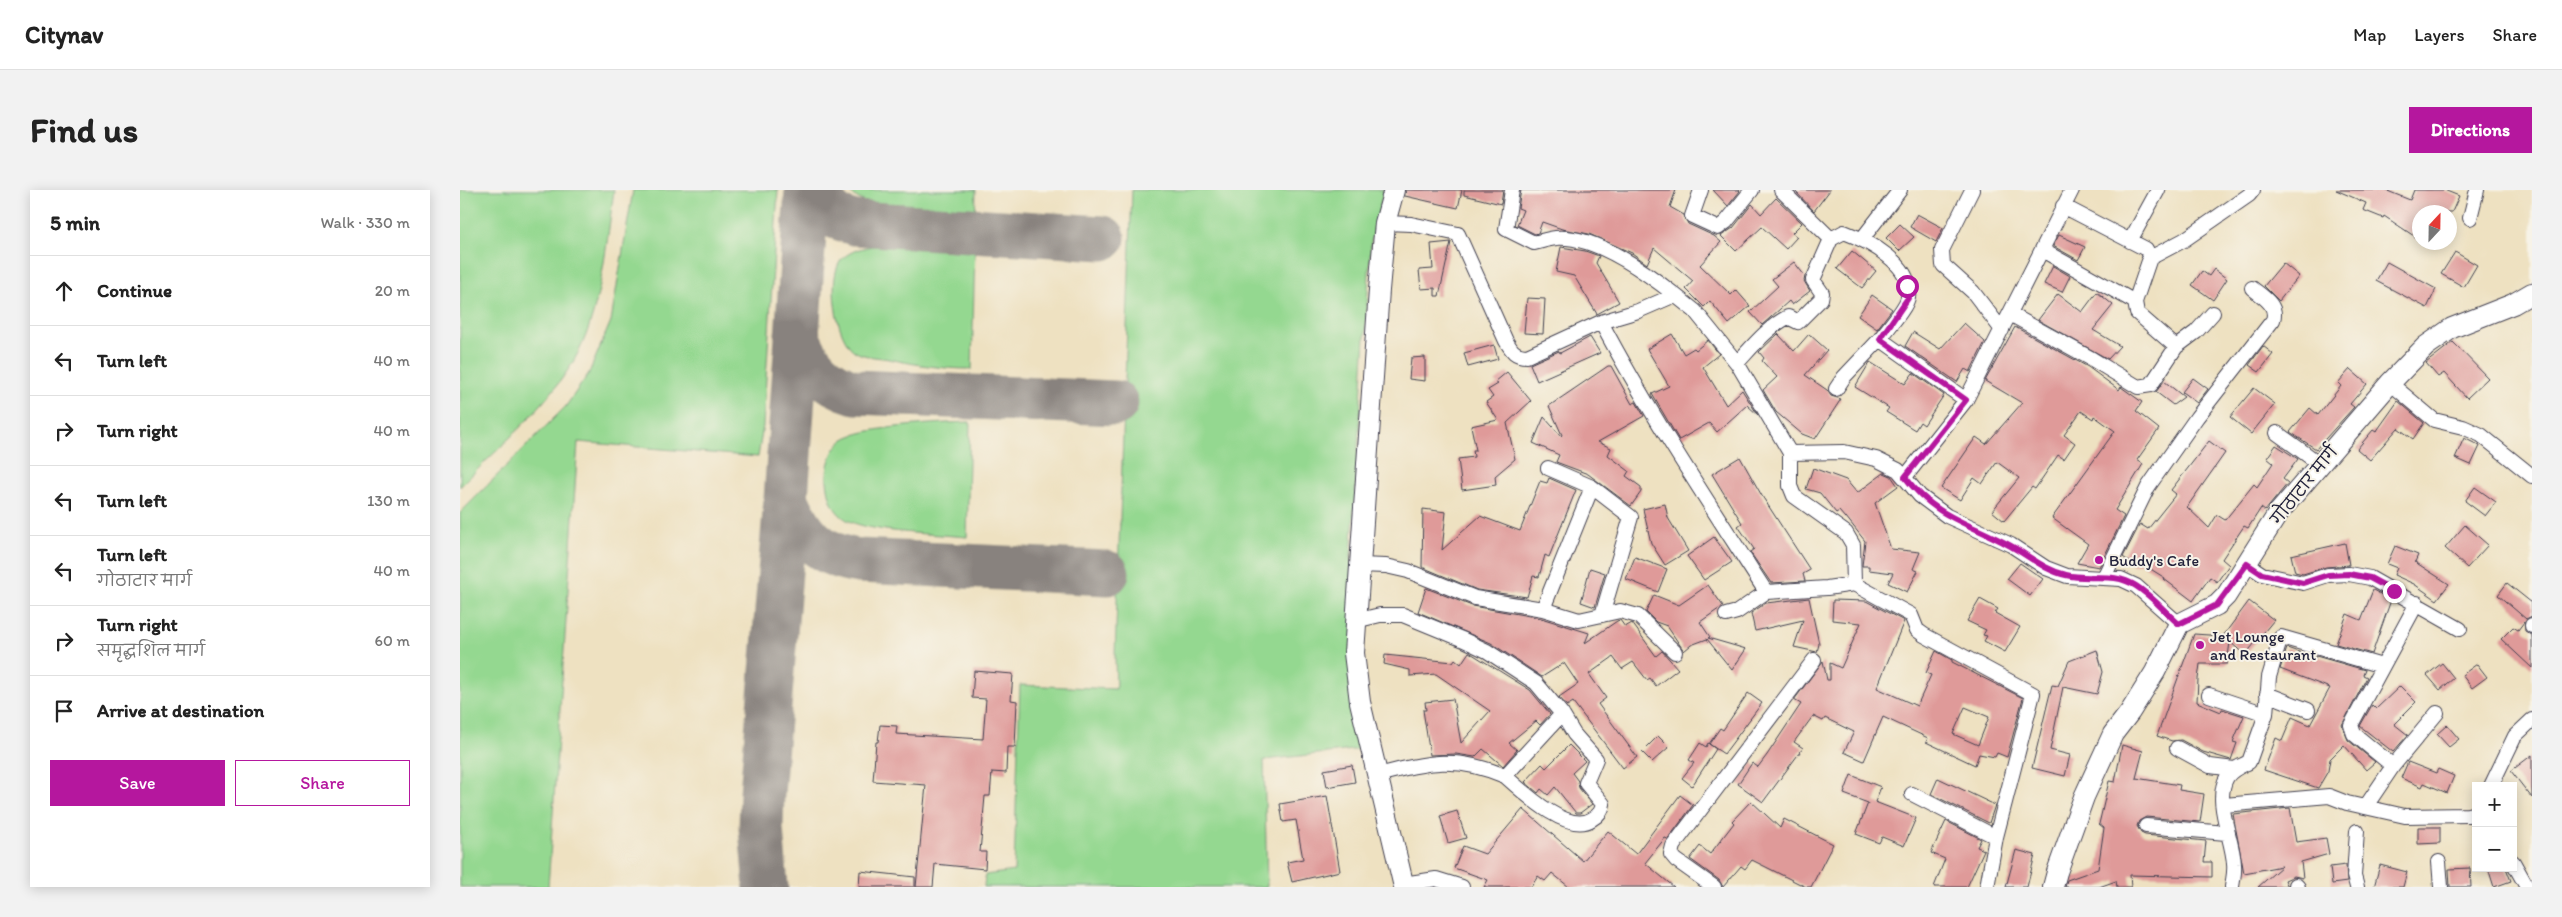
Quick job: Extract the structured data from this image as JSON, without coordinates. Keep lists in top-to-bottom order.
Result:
{
  "streets": {
    "street": ["गोठाटार मार्ग"]
  },
  "places": ["Buddy's Cafe", "Jet Lounge and Restaurant"],
  "north": "top",
  "page": {
    "header": "Citynav",
    "nav": ["Map", "Layers", "Share"],
    "buttons": [
      "Directions",
      ["Save", "Share"]
    ],
    "title": "Find us",
    "heading": ["5 min", "Walk · 330 m"],
    "list": [
      ["Continue", "20 m"],
      ["Turn left", "40 m"],
      ["Turn right", "40 m"],
      ["Turn left", "130 m"],
      ["Turn left", "गोठाटार मार्ग", "40 m"],
      ["Turn right", "समृद्धशिल मार्ग", "60 m"],
      "Arrive at destination"
    ],
    "map_buttons": ["+", "−"]
  }
}
